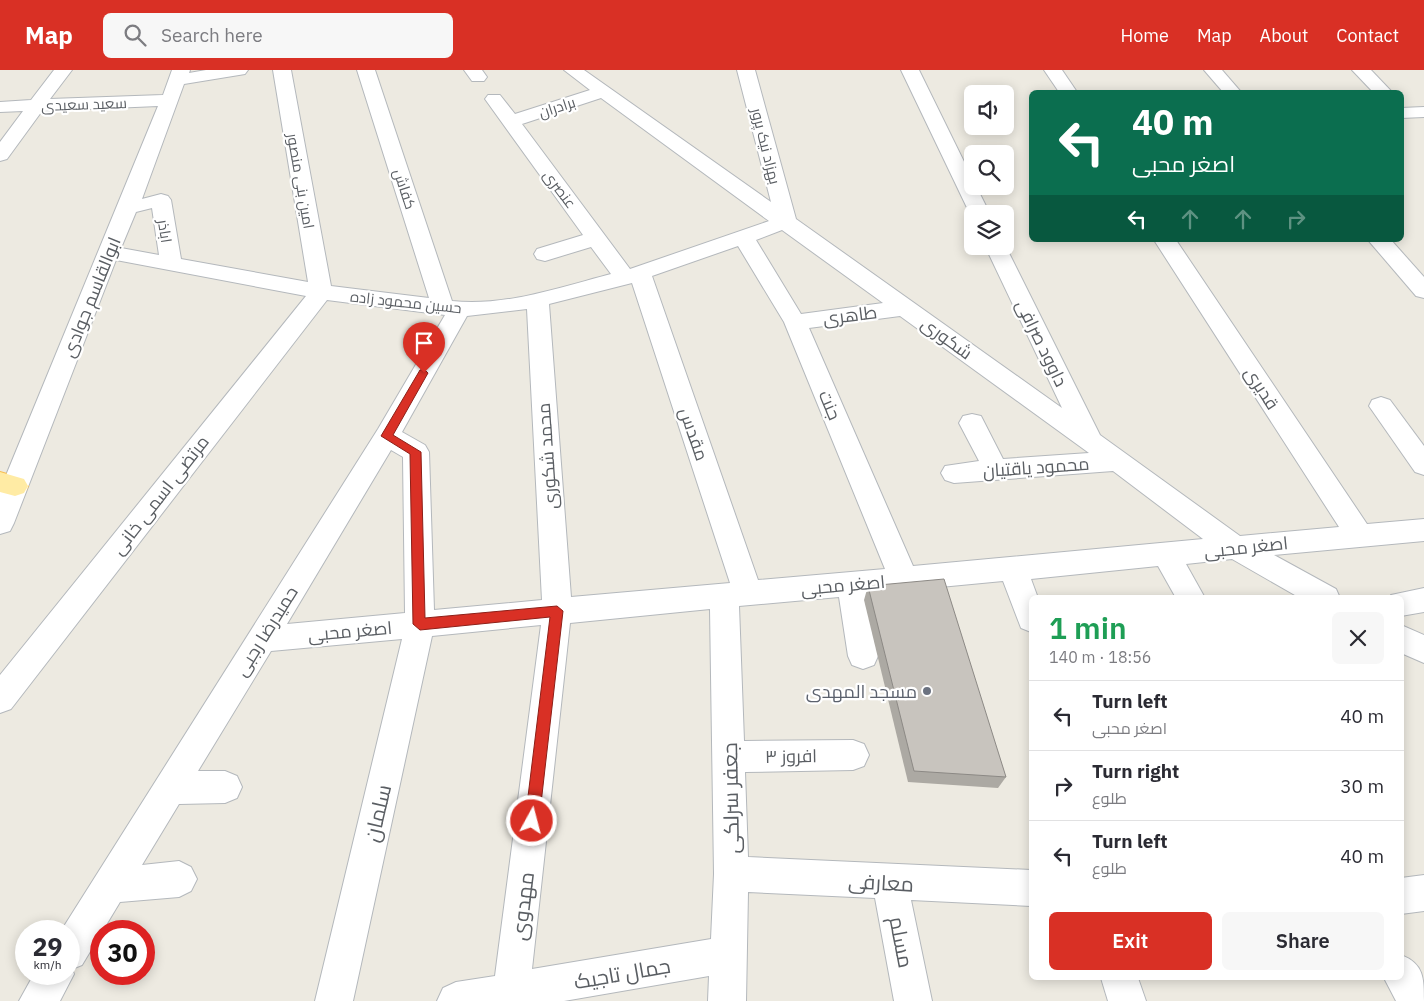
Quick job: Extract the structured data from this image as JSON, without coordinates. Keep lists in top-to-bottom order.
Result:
{
  "streets": {
    "street": [
      "سعید سعیدی",
      "برادران",
      "بهزاد نیک پرور",
      "امین بنی منصور",
      "کفاش",
      "عنصری",
      "اباذر",
      "ابوالقاسم جوادی",
      "حسین محمود زاده",
      "طاهری",
      "شکوری",
      "داوود صرافی",
      "قدیری",
      "جنت",
      "مقدس",
      "محمد شکوری",
      "محمود یاقتیان",
      "مرتضی اسمی خانی",
      "اصغر محبی",
      "حمیدرضا رجبی",
      "افروز ۳",
      "جعفر سرلکی",
      "سلمان",
      "معارفی",
      "مهدوی",
      "مسلم",
      "جمال تاجیک"
    ]
  },
  "crossings": [
    ["سعید سعیدی", "ابوالقاسم جوادی"],
    ["برادران", "عنصری"],
    ["برادران", "شکوری"],
    ["بهزاد نیک پرور", "حسین محمود زاده"],
    ["بهزاد نیک پرور", "شکوری"],
    ["امین بنی منصور", "حسین محمود زاده"],
    ["امین بنی منصور", "مرتضی اسمی خانی"],
    ["کفاش", "حسین محمود زاده"],
    ["کفاش", "حمیدرضا رجبی"],
    ["عنصری", "حسین محمود زاده"],
    ["عنصری", "مقدس"],
    ["اباذر", "ابوالقاسم جوادی"],
    ["اباذر", "حسین محمود زاده"],
    ["ابوالقاسم جوادی", "حسین محمود زاده"],
    ["حسین محمود زاده", "شکوری"],
    ["حسین محمود زاده", "جنت"],
    ["حسین محمود زاده", "مقدس"],
    ["حسین محمود زاده", "محمد شکوری"],
    ["حسین محمود زاده", "مرتضی اسمی خانی"],
    ["حسین محمود زاده", "حمیدرضا رجبی"],
    ["طاهری", "شکوری"],
    ["طاهری", "جنت"],
    ["شکوری", "داوود صرافی"],
    ["شکوری", "محمود یاقتیان"],
    ["شکوری", "اصغر محبی"],
    ["قدیری", "اصغر محبی"],
    ["جنت", "اصغر محبی"],
    ["مقدس", "اصغر محبی"],
    ["مقدس", "جعفر سرلکی"],
    ["محمد شکوری", "اصغر محبی"],
    ["محمد شکوری", "مهدوی"],
    ["اصغر محبی", "حمیدرضا رجبی"],
    ["اصغر محبی", "جعفر سرلکی"],
    ["اصغر محبی", "سلمان"],
    ["اصغر محبی", "مهدوی"],
    ["حمیدرضا رجبی", "سلمان"],
    ["افروز ۳", "جعفر سرلکی"],
    ["جعفر سرلکی", "معارفی"],
    ["جعفر سرلکی", "جمال تاجیک"],
    ["معارفی", "مسلم"],
    ["مهدوی", "جمال تاجیک"]
  ],
  "places": ["مسجد المهدی"],
  "page": {
    "header": "Map",
    "search": "Search here",
    "nav": [
      "Home",
      "Map",
      "About",
      "Contact"
    ],
    "turn": ["40 m", "اصغر محبی"],
    "heading": ["1 min", "140 m · 18:56"],
    "list": [
      {
        "name": "Turn left",
        "note": "اصغر محبی",
        "value": "40 m"
      },
      {
        "name": "Turn right",
        "note": "طلوع",
        "value": "30 m"
      },
      {
        "name": "Turn left",
        "note": "طلوع",
        "value": "40 m"
      }
    ],
    "buttons": ["Exit", "Share"],
    "speed": "29 km/h",
    "limit": "30"
  }
}
